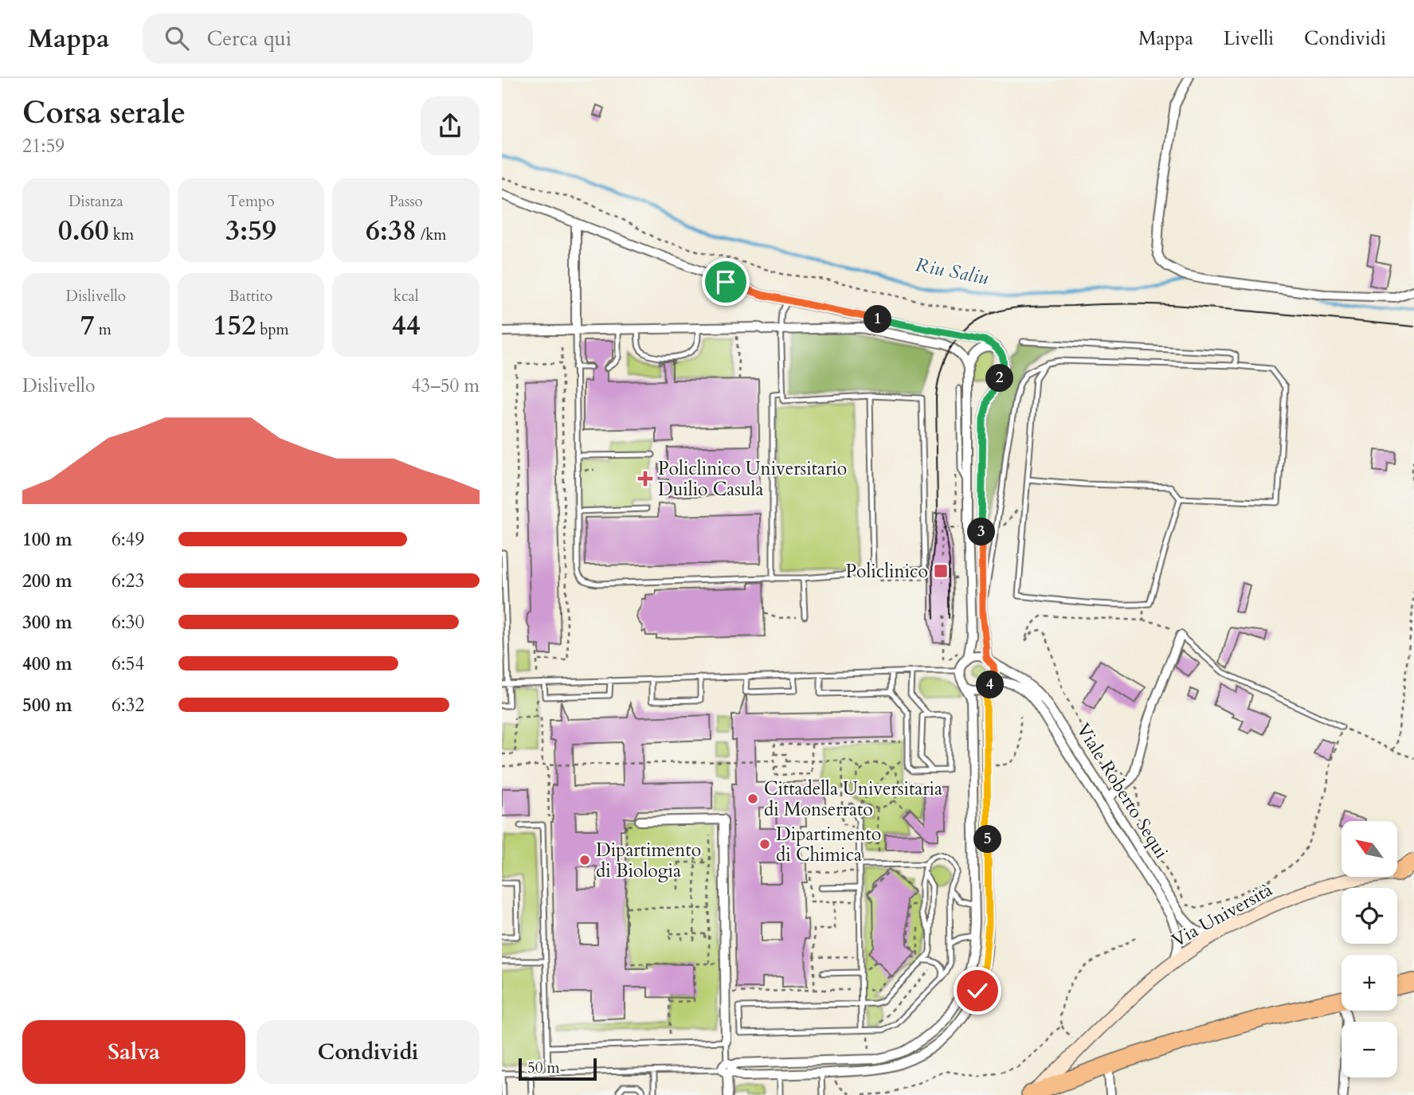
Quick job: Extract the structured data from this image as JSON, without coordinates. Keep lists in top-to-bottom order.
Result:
{
  "streets": {
    "main road": ["Via Università"],
    "street": ["Viale Roberto Sequi"]
  },
  "crossings": [
    ["Viale Roberto Sequi", "Via Università"]
  ],
  "water": ["Riu Saliu"],
  "places": {
    "health": ["Policlinico Universitario Duilio Casula"],
    "transit": ["Policlinico"],
    "other": ["Cittadella Universitaria di Monserrato", "Dipartimento di Chimica", "Dipartimento di Biologia"]
  },
  "scale_bar": "50 m",
  "north": "top left",
  "page": {
    "header": "Mappa",
    "search": "Cerca qui",
    "nav": ["Mappa", "Livelli", "Condividi"],
    "heading": ["Corsa serale", "21:59"],
    "stats": [
      ["Distanza", "0.60 km"],
      ["Tempo", "3:59"],
      ["Passo", "6:38 /km"],
      ["Dislivello", "7 m"],
      ["Battito", "152 bpm"],
      ["kcal", "44"]
    ],
    "pins": [
      "1",
      "2",
      "3",
      "4",
      "5"
    ],
    "chart": ["Dislivello", "43–50 m"],
    "list": [
      {
        "name": "100 m",
        "note": "6:49"
      },
      {
        "name": "200 m",
        "note": "6:23"
      },
      {
        "name": "300 m",
        "note": "6:30"
      },
      {
        "name": "400 m",
        "note": "6:54"
      },
      {
        "name": "500 m",
        "note": "6:32"
      }
    ],
    "map_buttons": ["+", "−"],
    "buttons": ["Salva", "Condividi"],
    "scale": "50 m"
  }
}
